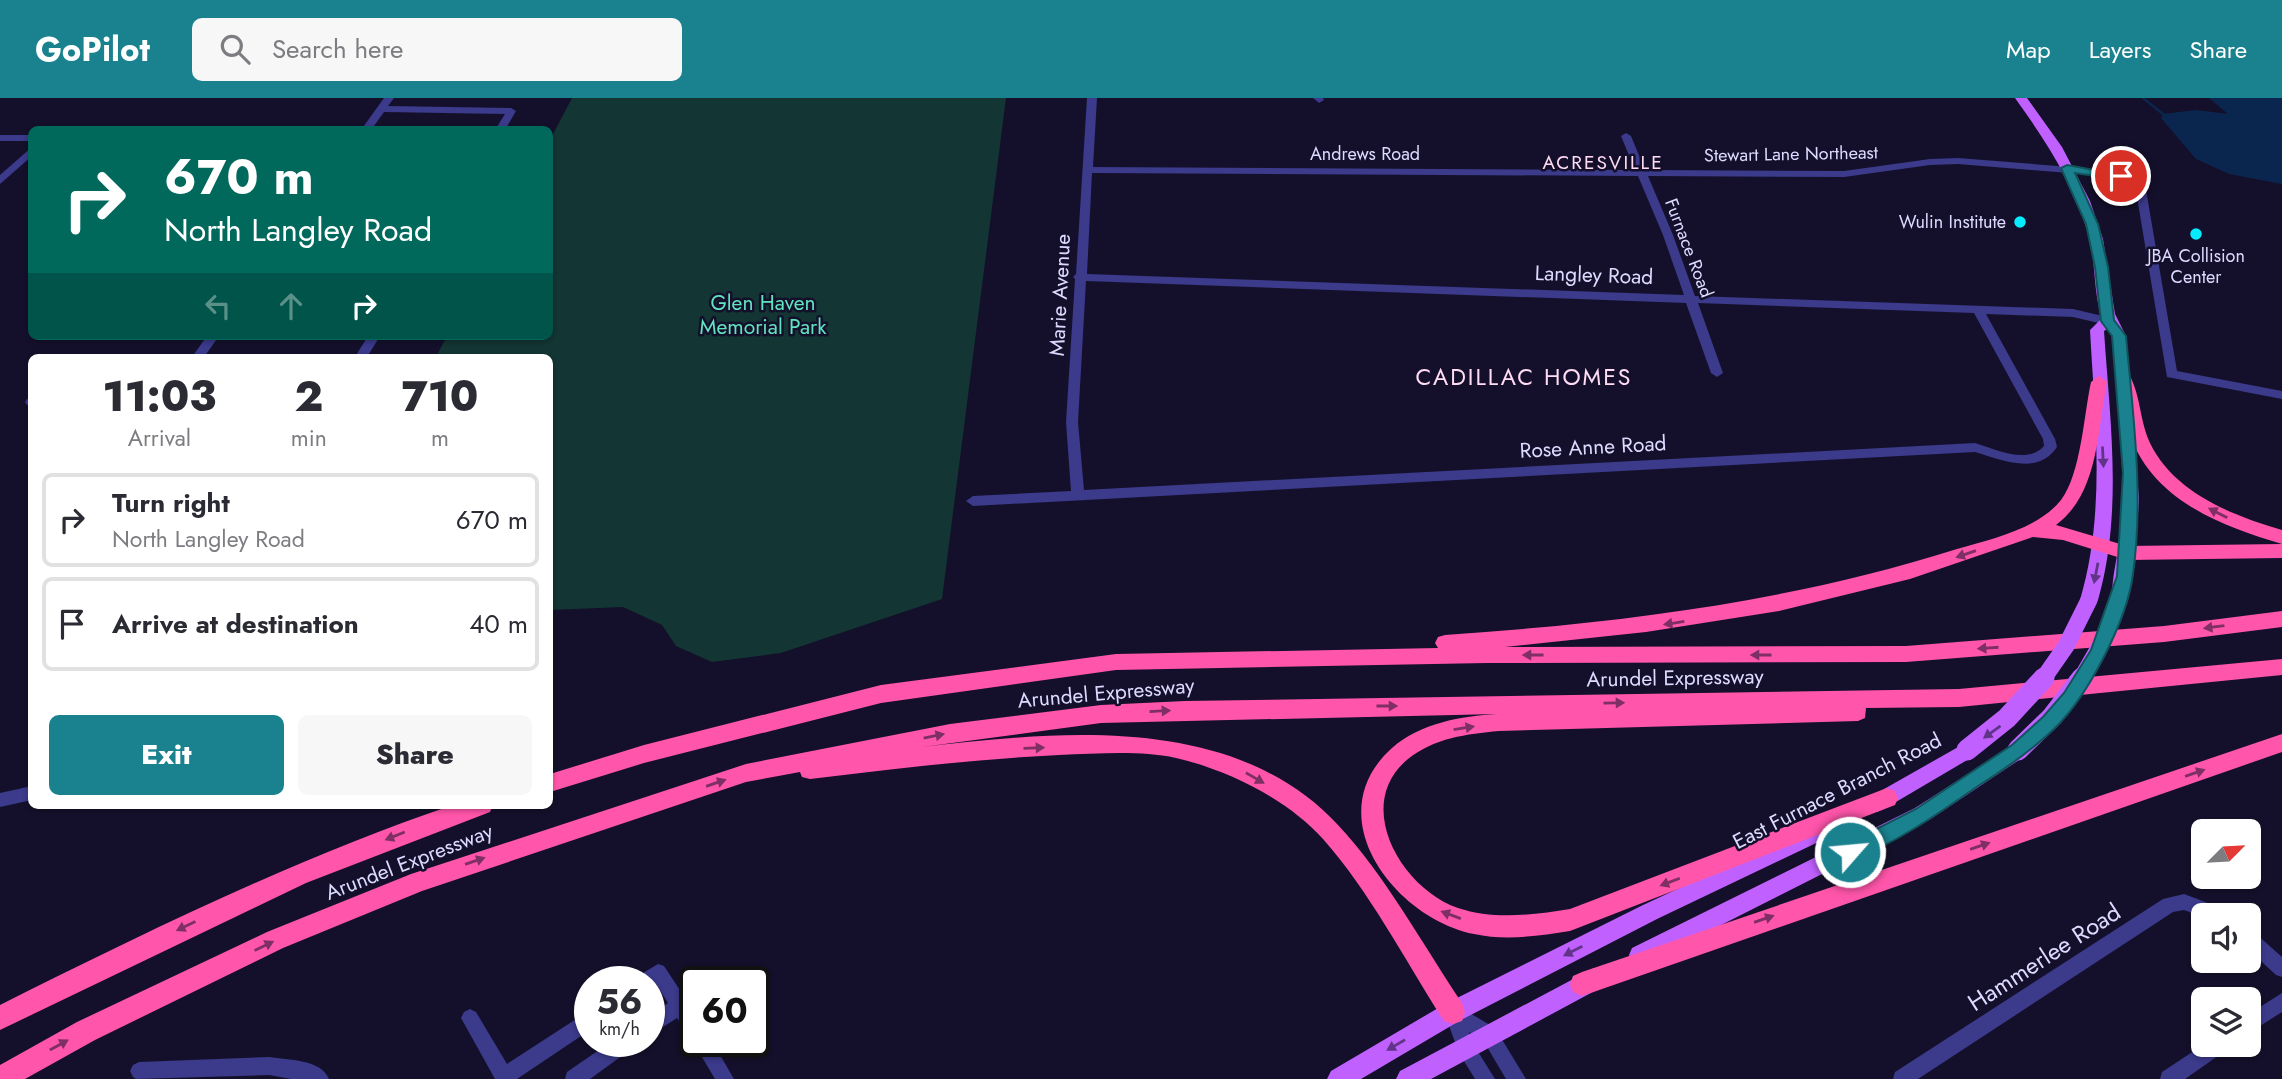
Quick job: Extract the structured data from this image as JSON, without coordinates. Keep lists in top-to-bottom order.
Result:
{
  "streets": {
    "highway": ["Arundel Expressway"],
    "main road": ["East Furnace Branch Road"],
    "street": [
      "Andrews Road",
      "Stewart Lane Northeast",
      "Furnace Road",
      "Langley Road",
      "Marie Avenue",
      "Rose Anne Road",
      "Hammerlee Road"
    ]
  },
  "crossings": [
    ["Andrews Road", "Stewart Lane Northeast"],
    ["Andrews Road", "Furnace Road"],
    ["Andrews Road", "Marie Avenue"],
    ["Stewart Lane Northeast", "Furnace Road"],
    ["Stewart Lane Northeast", "East Furnace Branch Road"],
    ["Furnace Road", "Langley Road"],
    ["Langley Road", "Marie Avenue"],
    ["Langley Road", "Rose Anne Road"],
    ["Langley Road", "East Furnace Branch Road"],
    ["Marie Avenue", "Rose Anne Road"]
  ],
  "districts": ["ACRESVILLE", "CADILLAC HOMES"],
  "parks": ["Glen Haven Memorial Park"],
  "places": ["Wulin Institute", "JBA Collision Center"],
  "north": "top right",
  "page": {
    "header": "GoPilot",
    "search": "Search here",
    "nav": ["Map", "Layers", "Share"],
    "turn": ["670 m", "North Langley Road"],
    "eta": [
      "11:03",
      "Arrival",
      "2",
      "min",
      "710",
      "m"
    ],
    "list": [
      {
        "name": "Turn right",
        "note": "North Langley Road",
        "value": "670 m"
      },
      {
        "name": "Arrive at destination",
        "value": "40 m"
      }
    ],
    "buttons": ["Exit", "Share"],
    "speed": "56 km/h",
    "limit": "60"
  }
}
